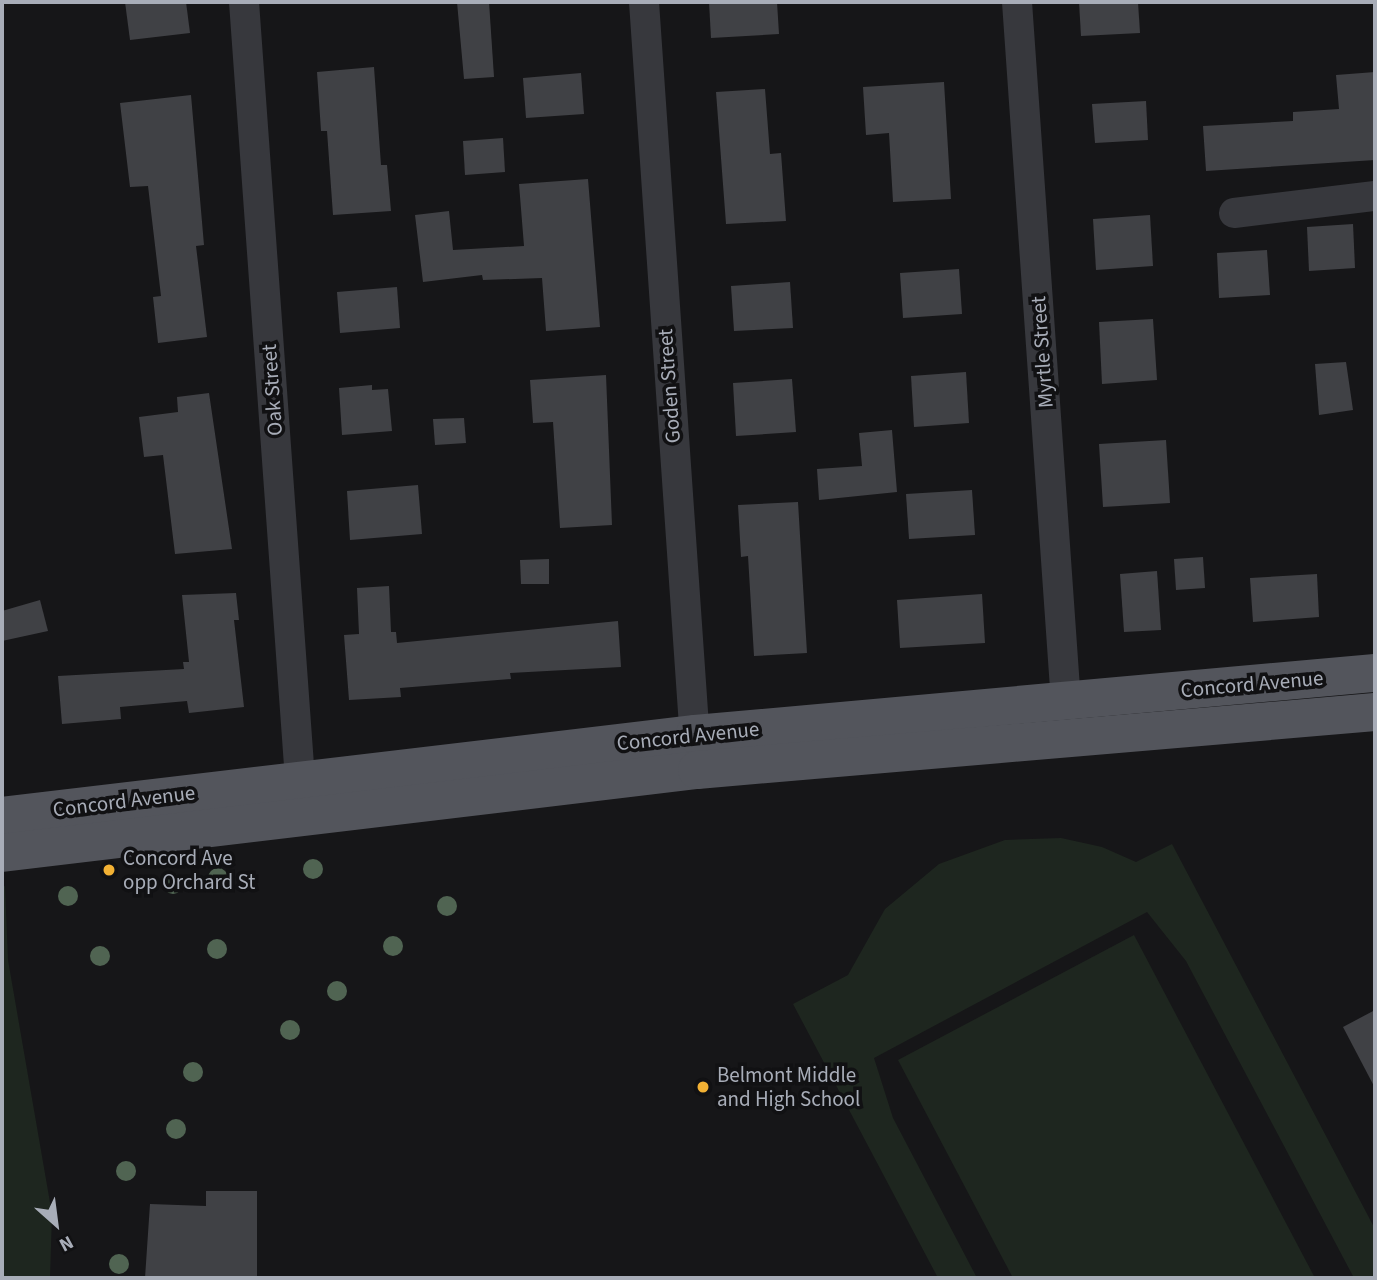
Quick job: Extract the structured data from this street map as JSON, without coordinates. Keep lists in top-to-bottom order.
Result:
{
  "streets": {
    "main road": ["Concord Avenue"],
    "street": ["Myrtle Street", "Goden Street", "Oak Street"]
  },
  "crossings": [
    ["Myrtle Street", "Concord Avenue"],
    ["Goden Street", "Concord Avenue"],
    ["Oak Street", "Concord Avenue"]
  ],
  "places": ["Concord Ave opp Orchard St", "Belmont Middle and High School"],
  "north": "bottom right"
}
